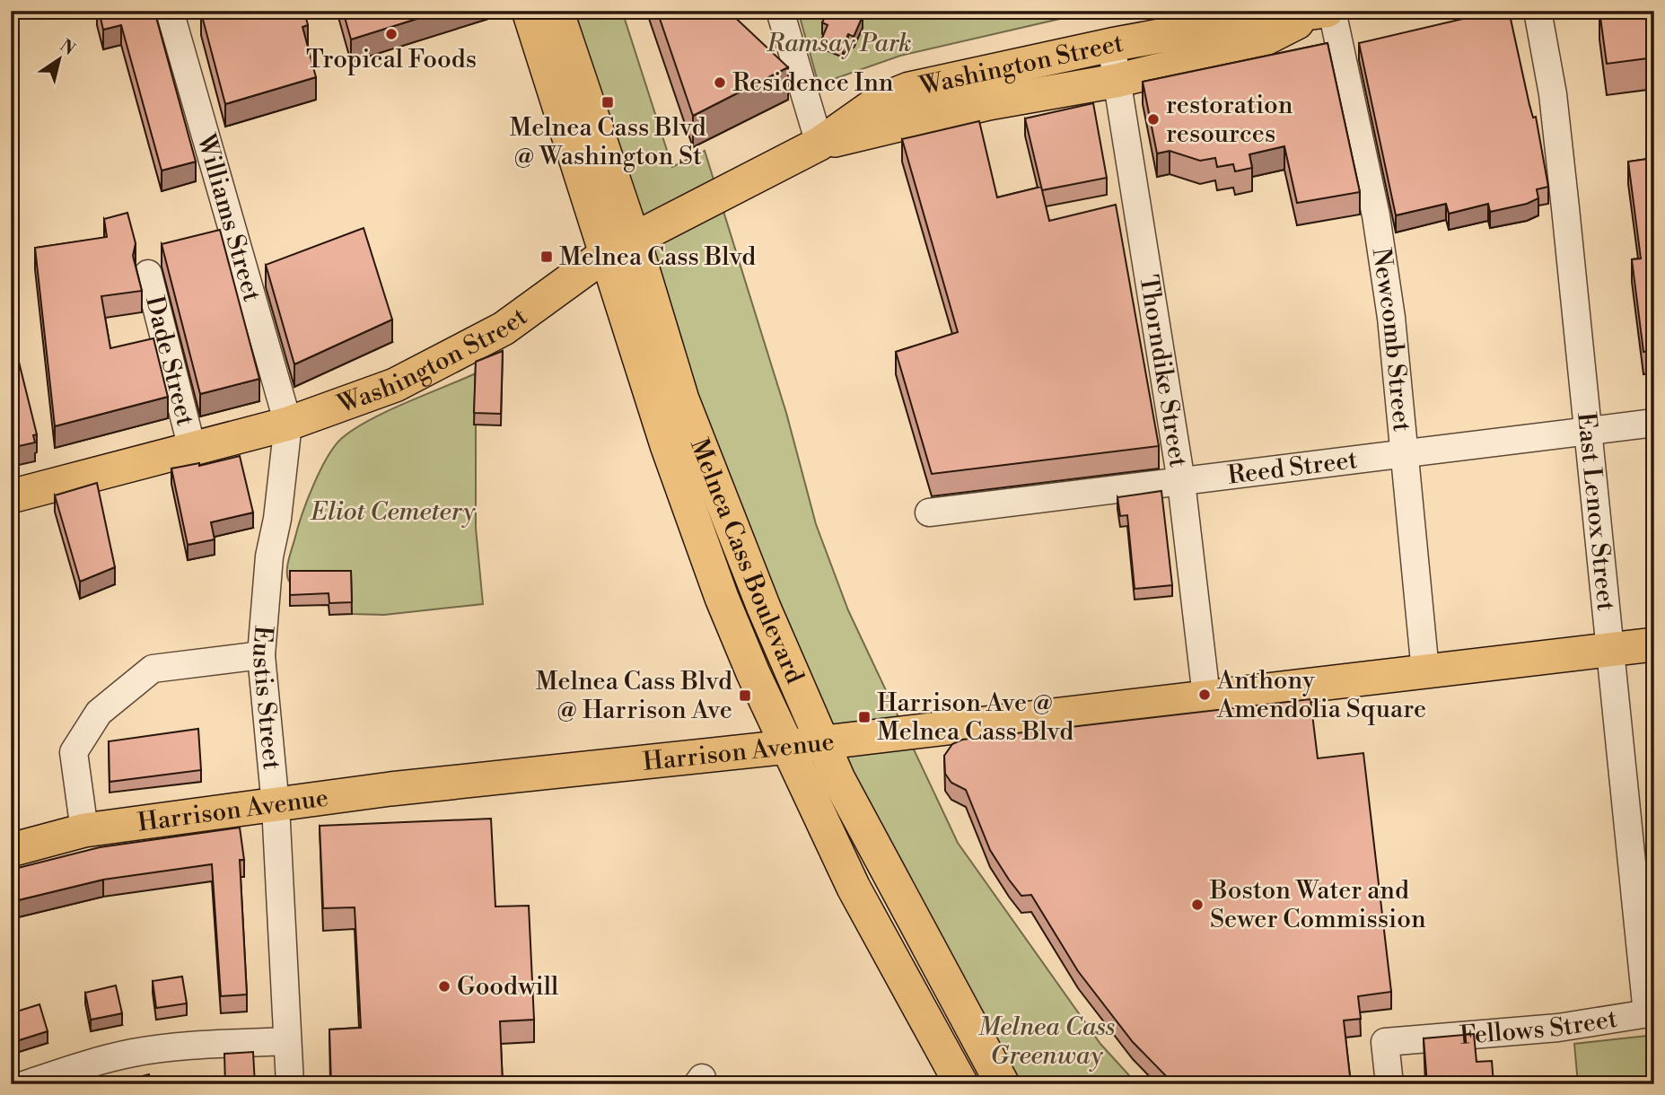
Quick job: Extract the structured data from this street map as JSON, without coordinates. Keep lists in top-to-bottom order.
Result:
{
  "streets": {
    "main road": ["Washington Street", "Melnea Cass Boulevard", "Harrison Avenue"],
    "street": [
      "Williams Street",
      "Newcomb Street",
      "Dade Street",
      "Thorndike Street",
      "Reed Street",
      "East Lenox Street",
      "Eustis Street",
      "Fellows Street"
    ]
  },
  "crossings": [
    ["Washington Street", "Williams Street"],
    ["Washington Street", "Newcomb Street"],
    ["Washington Street", "Dade Street"],
    ["Washington Street", "Thorndike Street"],
    ["Washington Street", "Melnea Cass Boulevard"],
    ["Washington Street", "Eustis Street"],
    ["Williams Street", "Eustis Street"],
    ["Newcomb Street", "Reed Street"],
    ["Newcomb Street", "Harrison Avenue"],
    ["Thorndike Street", "Reed Street"],
    ["Thorndike Street", "Harrison Avenue"],
    ["Reed Street", "East Lenox Street"],
    ["East Lenox Street", "Harrison Avenue"],
    ["East Lenox Street", "Fellows Street"],
    ["Melnea Cass Boulevard", "Harrison Avenue"],
    ["Eustis Street", "Harrison Avenue"]
  ],
  "parks": ["Ramsay Park", "Eliot Cemetery", "Melnea Cass Greenway"],
  "places": {
    "other": [
      "Tropical Foods",
      "Residence Inn",
      "restoration resources",
      "Anthony Amendolia Square",
      "Boston Water and Sewer Commission",
      "Goodwill"
    ],
    "transit": [
      "Melnea Cass Blvd @ Washington St",
      "Melnea Cass Blvd",
      "Melnea Cass Blvd @ Harrison Ave",
      "Harrison Ave @ Melnea Cass Blvd"
    ]
  },
  "north": "top right"
}
